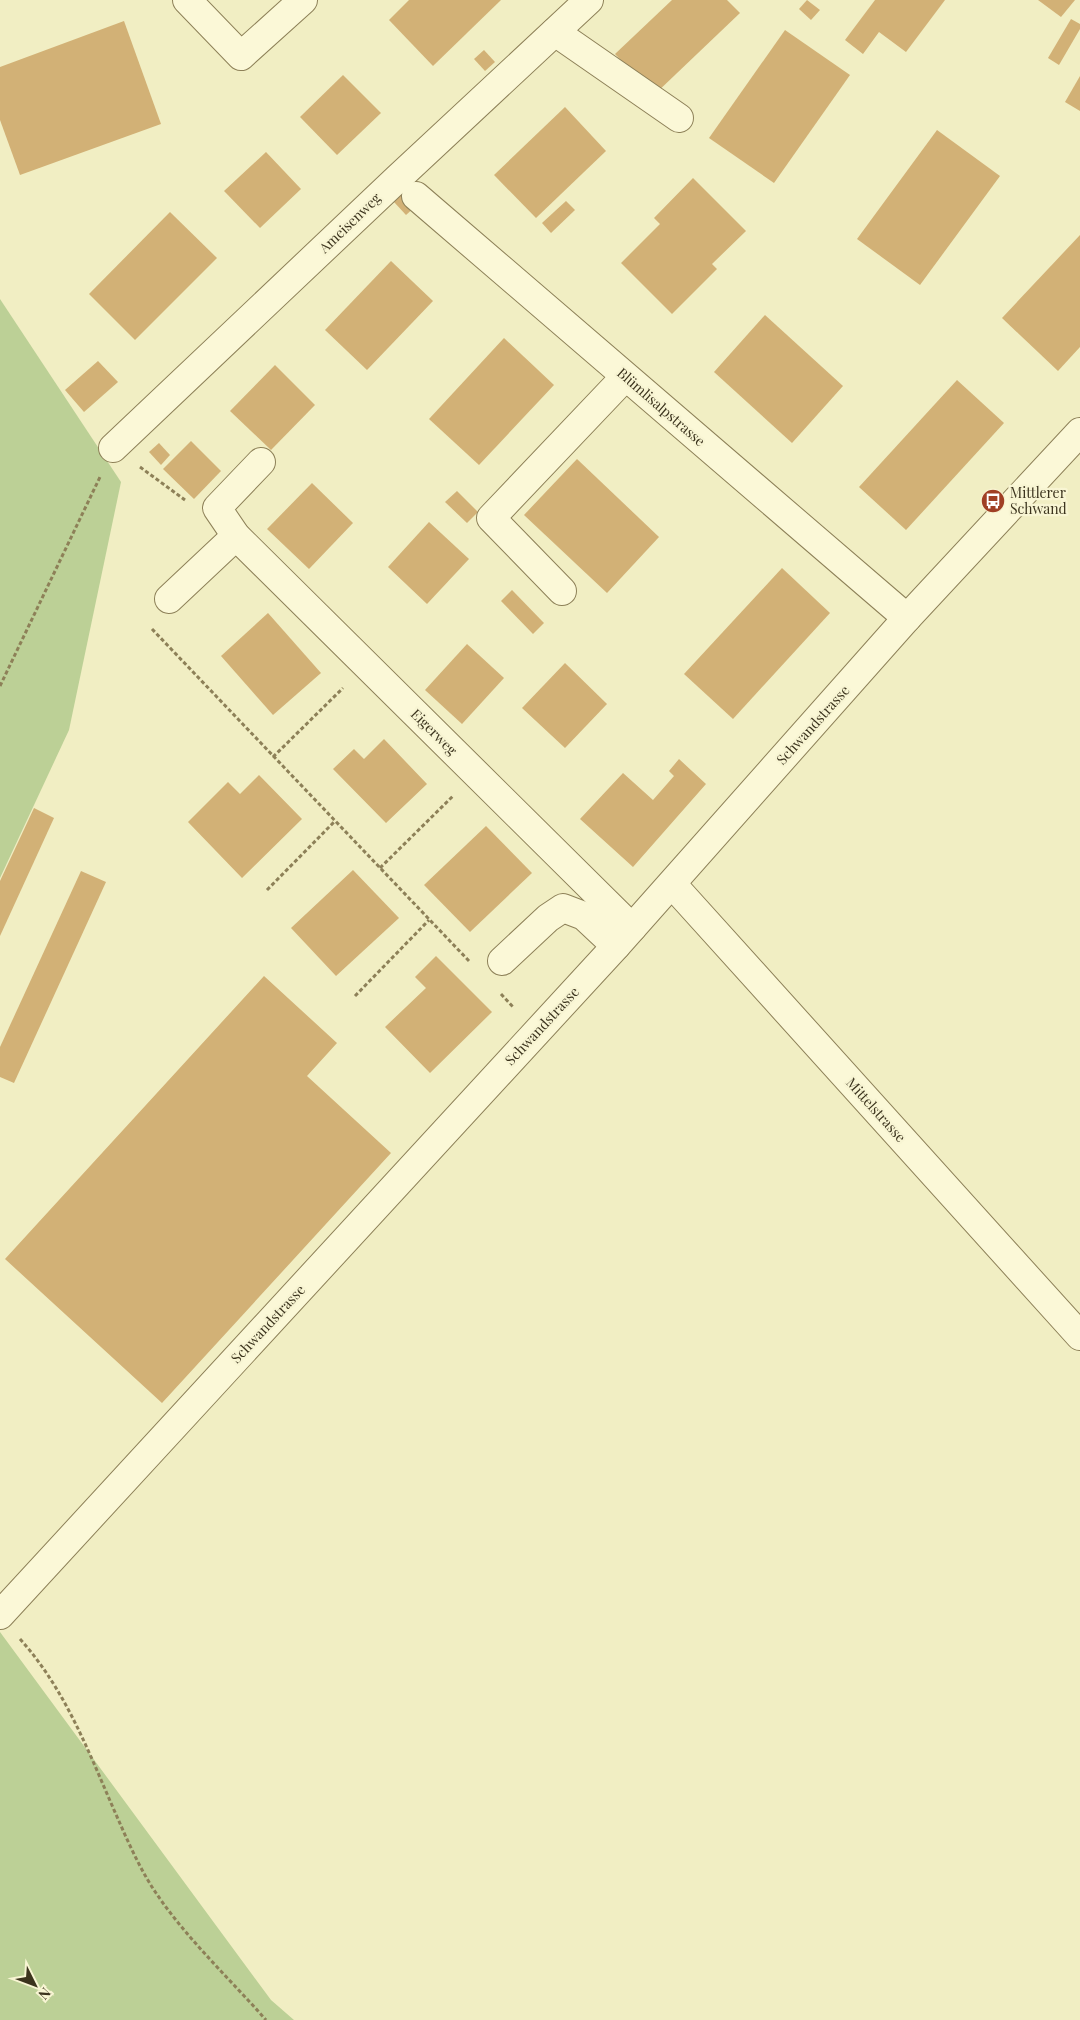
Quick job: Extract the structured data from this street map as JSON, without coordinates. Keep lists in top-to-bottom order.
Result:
{
  "streets": {
    "street": [
      "Ameisenweg",
      "Blümlisalpstrasse",
      "Schwandstrasse",
      "Eigerweg",
      "Mittelstrasse"
    ]
  },
  "crossings": [
    ["Blümlisalpstrasse", "Schwandstrasse"],
    ["Schwandstrasse", "Eigerweg"],
    ["Schwandstrasse", "Mittelstrasse"]
  ],
  "places": {
    "bus stop": ["Mittlerer Schwand"]
  },
  "north": "bottom right"
}
